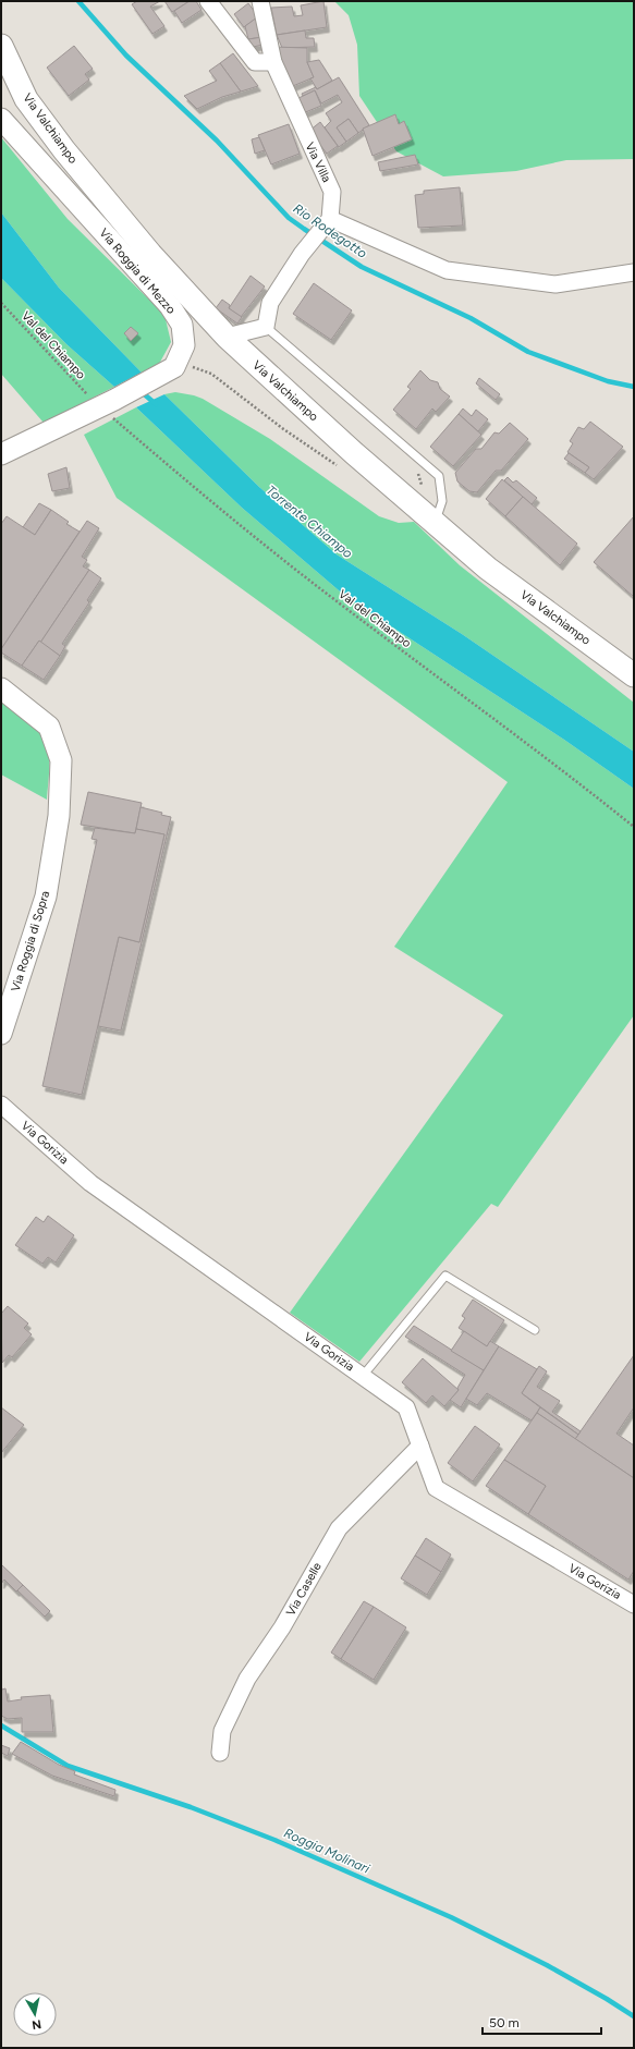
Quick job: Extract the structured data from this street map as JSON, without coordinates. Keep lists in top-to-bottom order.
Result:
{
  "streets": {
    "main road": ["Via Valchiampo"],
    "street": [
      "Via Villa",
      "Via Roggia di Mezzo",
      "Via Roggia di Sopra",
      "Via Gorizia",
      "Via Caselle"
    ],
    "path": ["Val del Chiampo"]
  },
  "crossings": [
    ["Via Gorizia", "Via Caselle"]
  ],
  "water": ["Rio Rodegotto", "Torrente Chiampo", "Roggia Molinari"],
  "scale_bar": "50 m",
  "north": "bottom"
}
